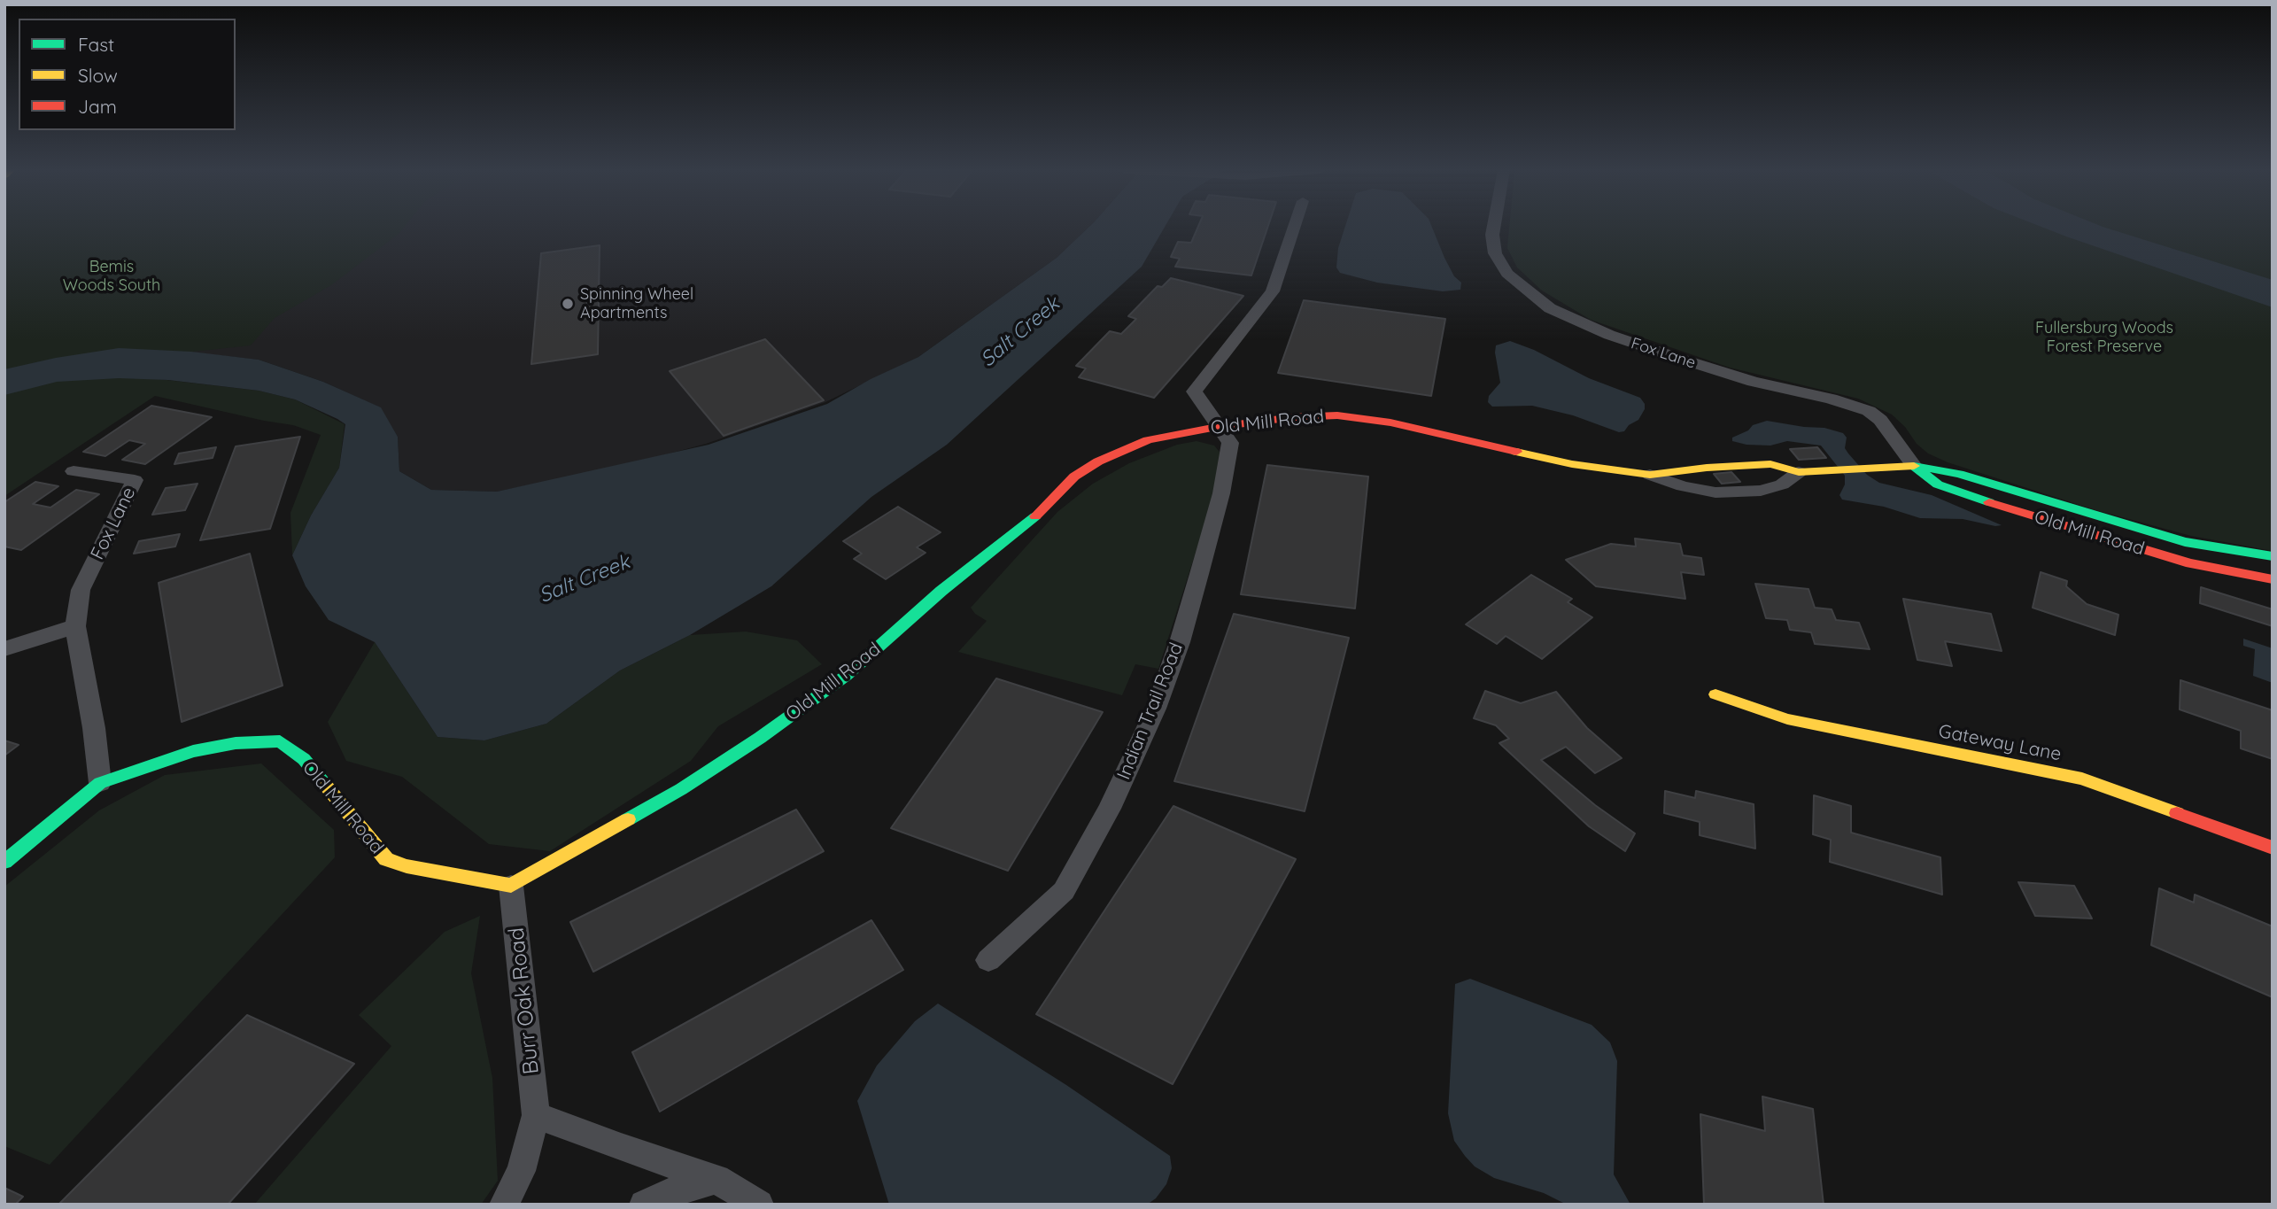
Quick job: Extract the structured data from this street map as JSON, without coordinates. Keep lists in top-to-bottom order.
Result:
{
  "streets": {
    "main road": ["Old Mill Road", "Gateway Lane"],
    "street": ["Fox Lane", "Indian Trail Road", "Burr Oak Road"]
  },
  "crossings": [
    ["Fox Lane", "Old Mill Road"],
    ["Old Mill Road", "Indian Trail Road"],
    ["Old Mill Road", "Burr Oak Road"]
  ],
  "water": ["Salt Creek"],
  "parks": ["Bemis Woods South", "Fullersburg Woods Forest Preserve"],
  "places": ["Spinning Wheel Apartments"],
  "legend": ["Fast", "Slow", "Jam"]
}
